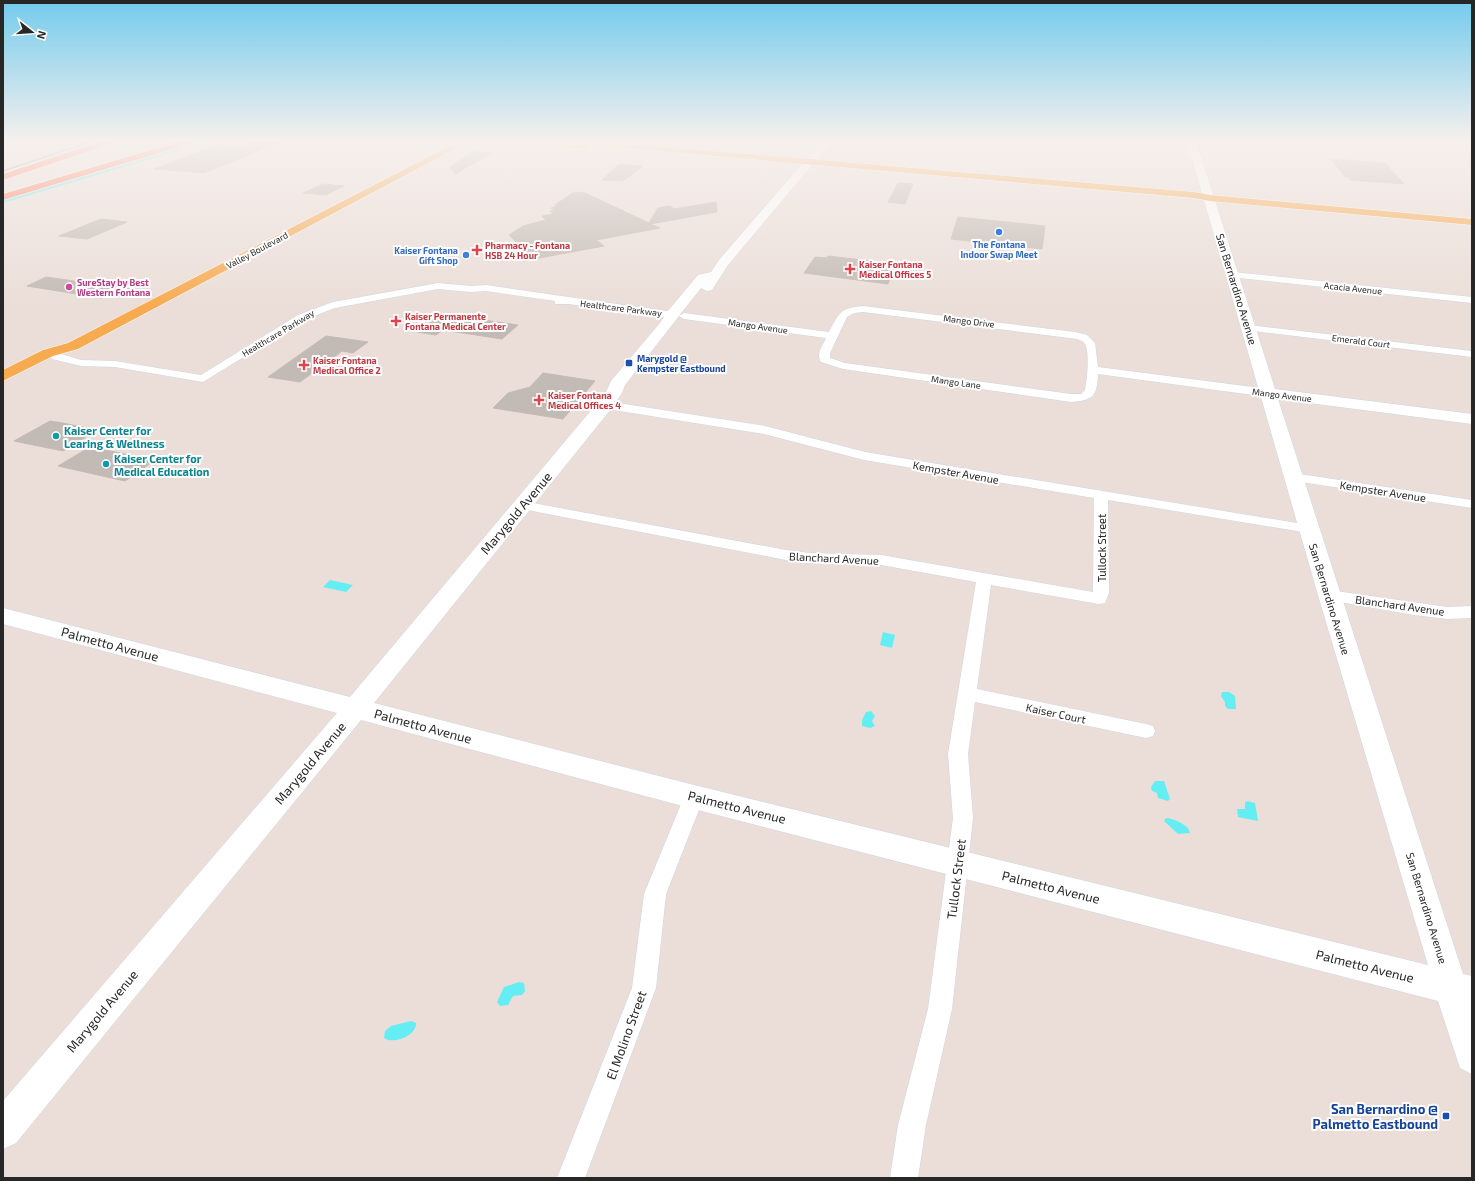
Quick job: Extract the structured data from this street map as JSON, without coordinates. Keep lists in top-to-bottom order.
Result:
{
  "streets": {
    "main road": ["Valley Boulevard"],
    "street": [
      "Acacia Avenue",
      "San Bernardino Avenue",
      "Healthcare Parkway",
      "Mango Drive",
      "Mango Avenue",
      "Emerald Court",
      "Mango Lane",
      "Kempster Avenue",
      "Marygold Avenue",
      "Tullock Street",
      "Blanchard Avenue",
      "Palmetto Avenue",
      "Kaiser Court",
      "El Molino Street"
    ]
  },
  "crossings": [
    ["Valley Boulevard", "Healthcare Parkway"],
    ["Acacia Avenue", "San Bernardino Avenue"],
    ["San Bernardino Avenue", "Mango Avenue"],
    ["San Bernardino Avenue", "Emerald Court"],
    ["San Bernardino Avenue", "Kempster Avenue"],
    ["San Bernardino Avenue", "Blanchard Avenue"],
    ["San Bernardino Avenue", "Palmetto Avenue"],
    ["Healthcare Parkway", "Mango Avenue"],
    ["Healthcare Parkway", "Marygold Avenue"],
    ["Mango Drive", "Mango Avenue"],
    ["Mango Drive", "Mango Lane"],
    ["Mango Avenue", "Mango Lane"],
    ["Mango Avenue", "Marygold Avenue"],
    ["Kempster Avenue", "Marygold Avenue"],
    ["Kempster Avenue", "Tullock Street"],
    ["Marygold Avenue", "Blanchard Avenue"],
    ["Marygold Avenue", "Palmetto Avenue"],
    ["Tullock Street", "Blanchard Avenue"],
    ["Tullock Street", "Palmetto Avenue"],
    ["Tullock Street", "Kaiser Court"],
    ["Palmetto Avenue", "El Molino Street"]
  ],
  "places": {
    "other": [
      "The Fontana Indoor Swap Meet",
      "Kaiser Fontana Gift Shop",
      "SureStay by Best Western Fontana",
      "Kaiser Center for Learing & Wellness",
      "Kaiser Center for Medical Education"
    ],
    "health": [
      "Pharmacy - Fontana HSB 24 Hour",
      "Kaiser Fontana Medical Offices 5",
      "Kaiser Permanente Fontana Medical Center",
      "Kaiser Fontana Medical Office 2",
      "Kaiser Fontana Medical Offices 4"
    ],
    "transit": ["Marygold @ Kempster Eastbound", "San Bernardino @ Palmetto Eastbound"]
  },
  "north": "right"
}
